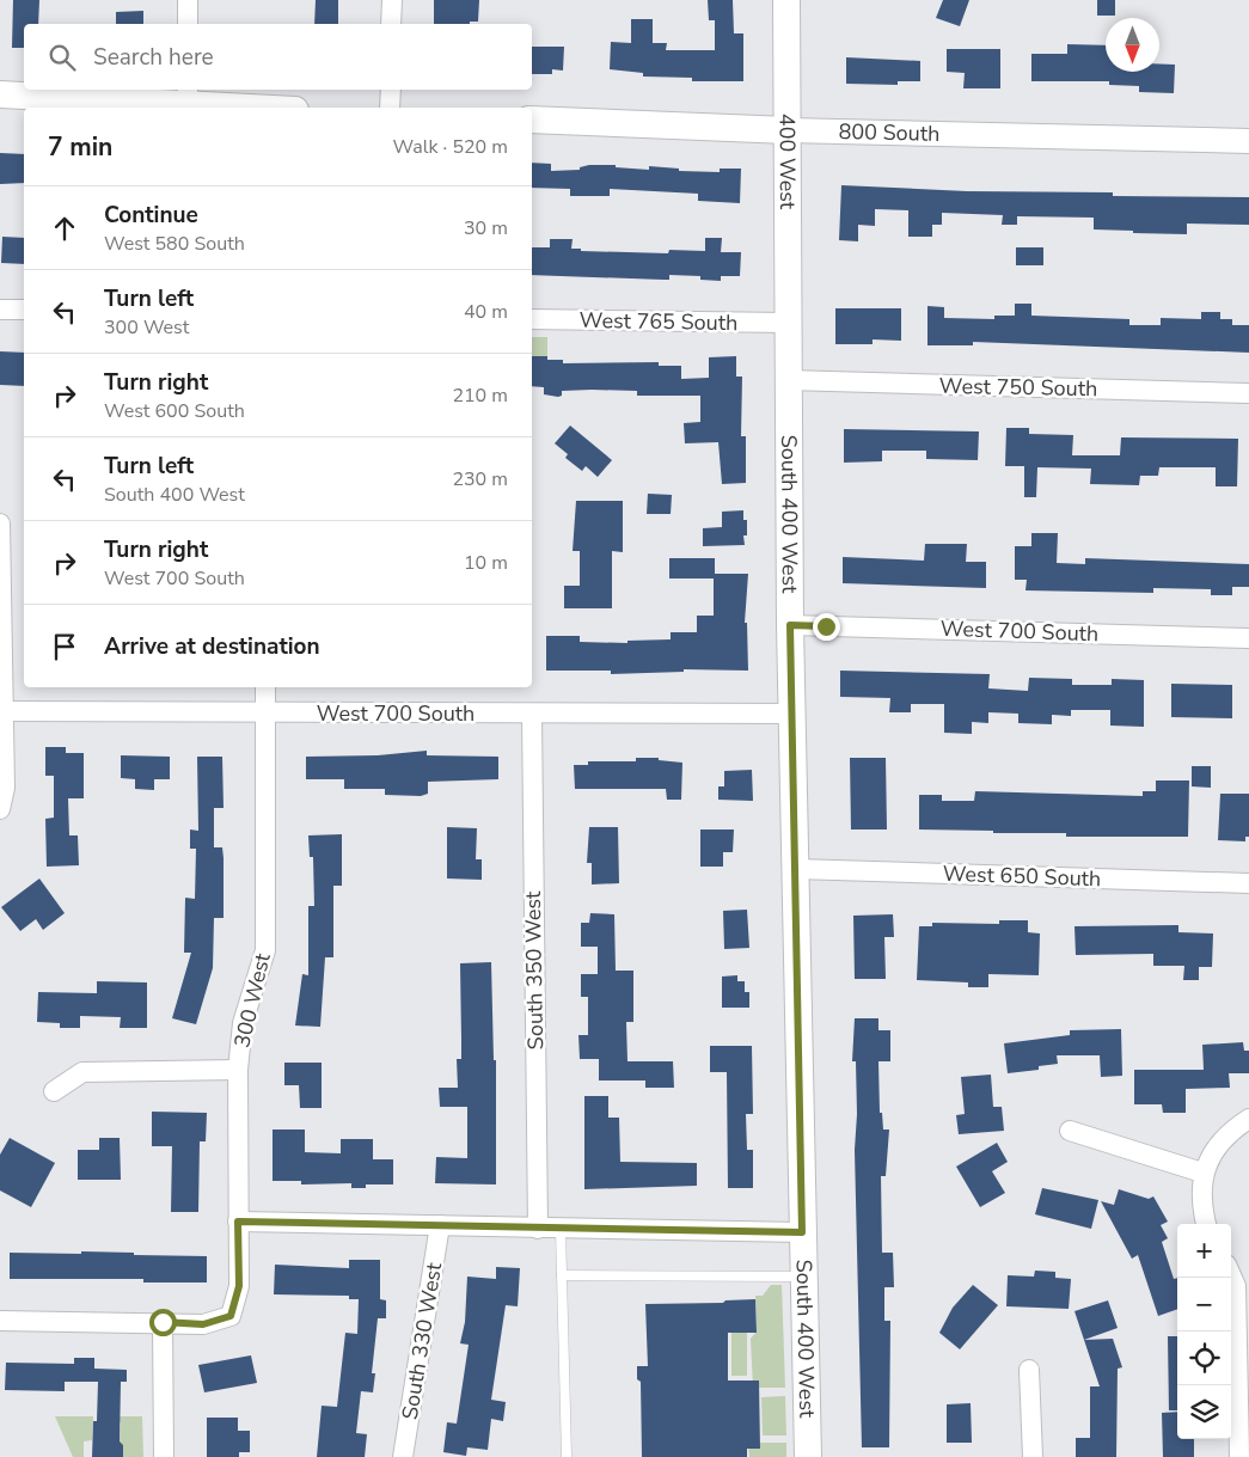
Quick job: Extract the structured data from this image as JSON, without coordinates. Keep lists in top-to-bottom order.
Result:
{
  "streets": {
    "main road": ["800 South", "400 West", "South 400 West"],
    "street": [
      "West 765 South",
      "West 750 South",
      "West 700 South",
      "West 650 South",
      "South 350 West",
      "300 West",
      "South 330 West"
    ]
  },
  "crossings": [
    ["800 South", "400 West"],
    ["400 West", "West 765 South"],
    ["400 West", "South 400 West"],
    ["West 765 South", "South 400 West"],
    ["West 750 South", "South 400 West"],
    ["South 400 West", "West 700 South"],
    ["South 400 West", "West 650 South"],
    ["West 700 South", "South 350 West"],
    ["West 700 South", "300 West"]
  ],
  "north": "bottom",
  "page": {
    "search": "Search here",
    "heading": ["7 min", "Walk · 520 m"],
    "list": [
      ["Continue", "West 580 South", "30 m"],
      ["Turn left", "300 West", "40 m"],
      ["Turn right", "West 600 South", "210 m"],
      ["Turn left", "South 400 West", "230 m"],
      ["Turn right", "West 700 South", "10 m"],
      "Arrive at destination"
    ],
    "map_buttons": ["+", "−"]
  }
}
